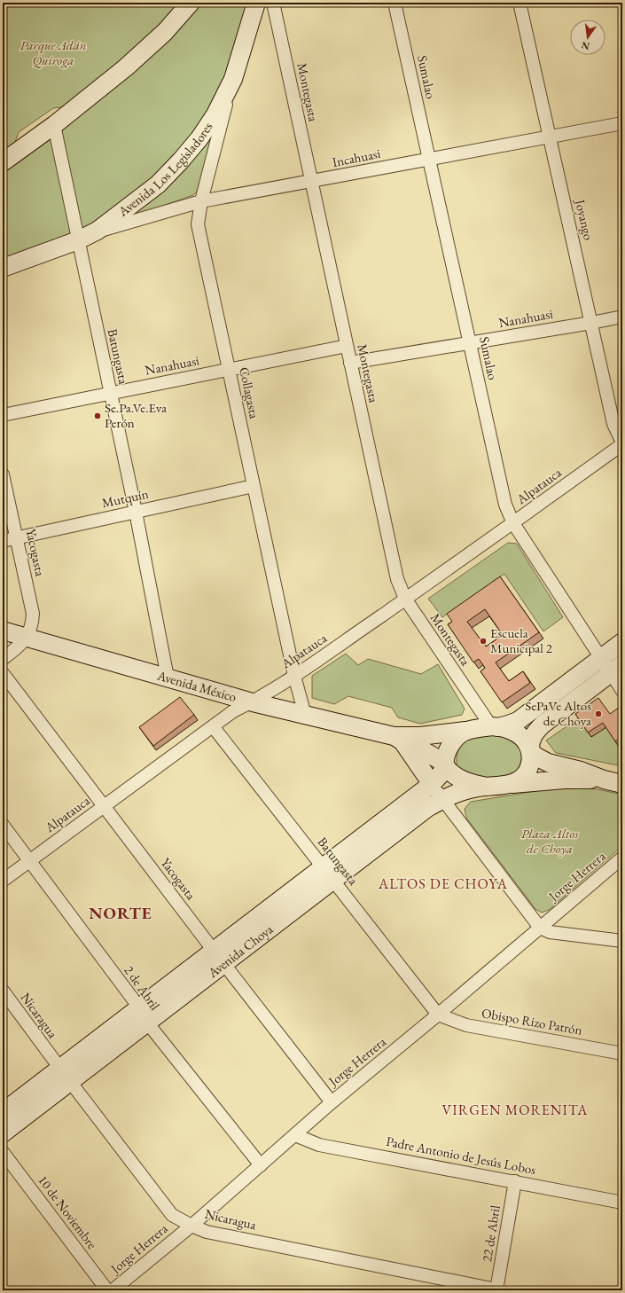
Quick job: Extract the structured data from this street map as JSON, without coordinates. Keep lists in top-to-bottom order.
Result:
{
  "streets": {
    "main road": ["Avenida Los Legisladores", "Avenida México", "Avenida Choya"],
    "street": [
      "Sumalao",
      "Montegasta",
      "Incahuasi",
      "Joyango",
      "Nanahuasi",
      "Batungasta",
      "Collagasta",
      "Alpatauca",
      "Mutquín",
      "Yacogasta",
      "Jorge Herrera",
      "2 de Abril",
      "Nicaragua",
      "Obispo Rizo Patrón",
      "Padre Antonio de Jesús Lobos",
      "10 de Noviembre",
      "22 de Abril"
    ]
  },
  "crossings": [
    ["Sumalao", "Incahuasi"],
    ["Sumalao", "Nanahuasi"],
    ["Sumalao", "Alpatauca"],
    ["Montegasta", "Incahuasi"],
    ["Montegasta", "Nanahuasi"],
    ["Montegasta", "Alpatauca"],
    ["Montegasta", "Avenida México"],
    ["Montegasta", "Avenida Choya"],
    ["Incahuasi", "Avenida Los Legisladores"],
    ["Incahuasi", "Joyango"],
    ["Incahuasi", "Collagasta"],
    ["Avenida Los Legisladores", "Batungasta"],
    ["Avenida Los Legisladores", "Collagasta"],
    ["Joyango", "Nanahuasi"],
    ["Joyango", "Alpatauca"],
    ["Nanahuasi", "Batungasta"],
    ["Nanahuasi", "Collagasta"],
    ["Batungasta", "Alpatauca"],
    ["Batungasta", "Mutquín"],
    ["Batungasta", "Avenida México"],
    ["Batungasta", "Jorge Herrera"],
    ["Batungasta", "Avenida Choya"],
    ["Batungasta", "Obispo Rizo Patrón"],
    ["Collagasta", "Alpatauca"],
    ["Collagasta", "Mutquín"],
    ["Collagasta", "Avenida México"],
    ["Alpatauca", "Yacogasta"],
    ["Alpatauca", "Avenida México"],
    ["Alpatauca", "2 de Abril"],
    ["Mutquín", "Yacogasta"],
    ["Yacogasta", "Avenida México"],
    ["Yacogasta", "Jorge Herrera"],
    ["Yacogasta", "Avenida Choya"],
    ["Avenida México", "Avenida Choya"],
    ["Jorge Herrera", "2 de Abril"],
    ["Jorge Herrera", "Nicaragua"],
    ["Jorge Herrera", "Obispo Rizo Patrón"],
    ["Jorge Herrera", "Padre Antonio de Jesús Lobos"],
    ["Avenida Choya", "2 de Abril"],
    ["Avenida Choya", "Nicaragua"],
    ["Nicaragua", "22 de Abril"],
    ["Padre Antonio de Jesús Lobos", "22 de Abril"]
  ],
  "districts": ["ALTOS DE CHOYA", "NORTE", "VIRGEN MORENITA"],
  "parks": ["Parque Adán Quiroga", "Plaza Altos de Choya"],
  "places": ["Se.Pa.Ve.Eva Perón", "Escuela Municipal 2", "SePaVe Altos de Choya"],
  "north": "bottom"
}
